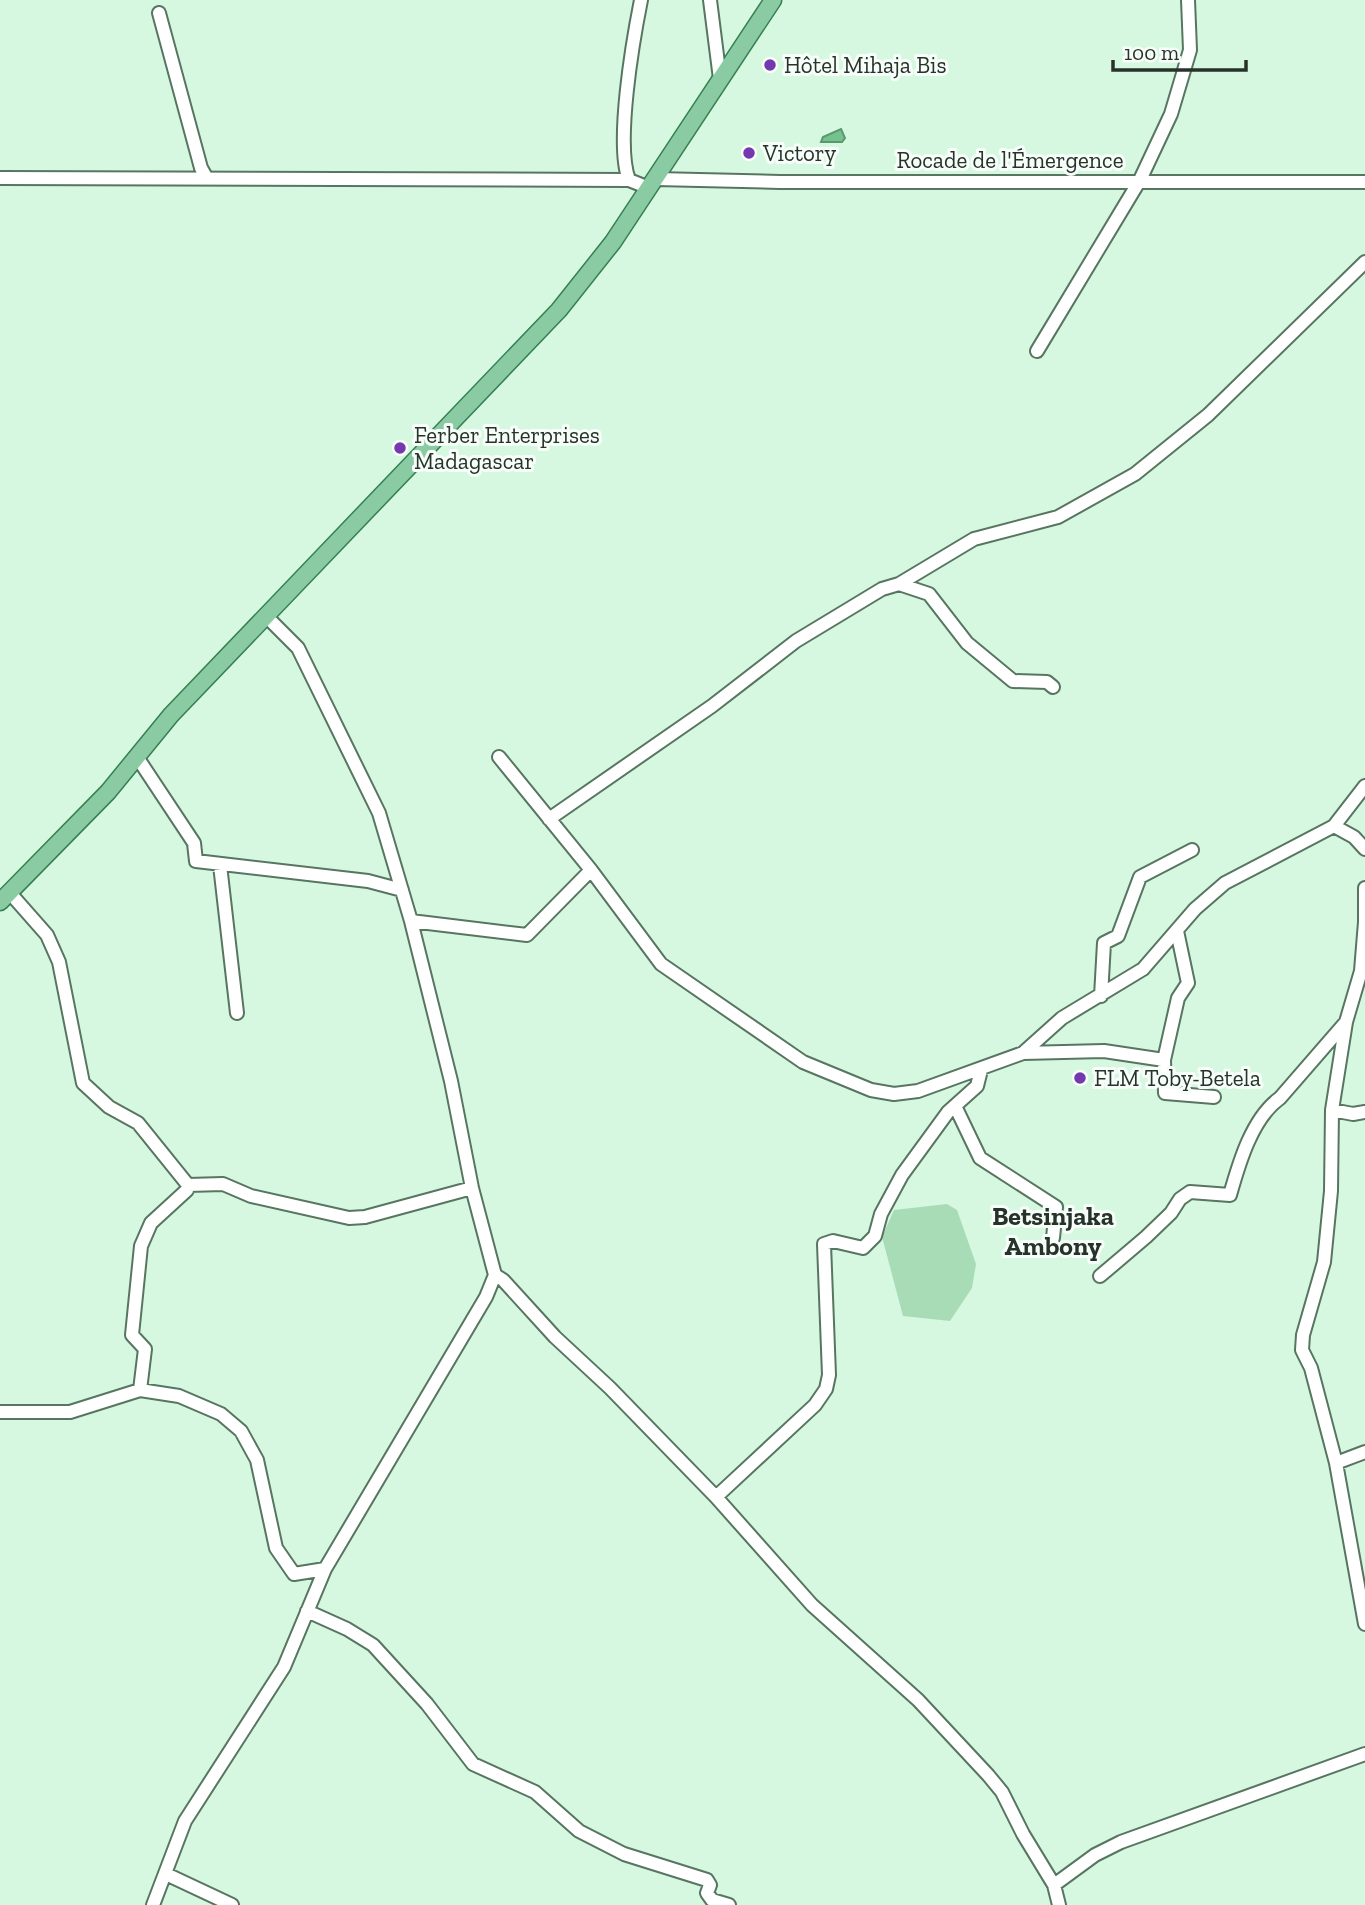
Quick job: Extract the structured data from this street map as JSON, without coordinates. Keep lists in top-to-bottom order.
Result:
{
  "streets": {
    "street": ["Rocade de l'Émergence"]
  },
  "districts": ["Betsinjaka Ambony"],
  "places": [
    "Hôtel Mihaja Bis",
    "Victory",
    "Ferber Enterprises Madagascar",
    "FLM Toby-Betela"
  ],
  "scale_bar": "100 m"
}
